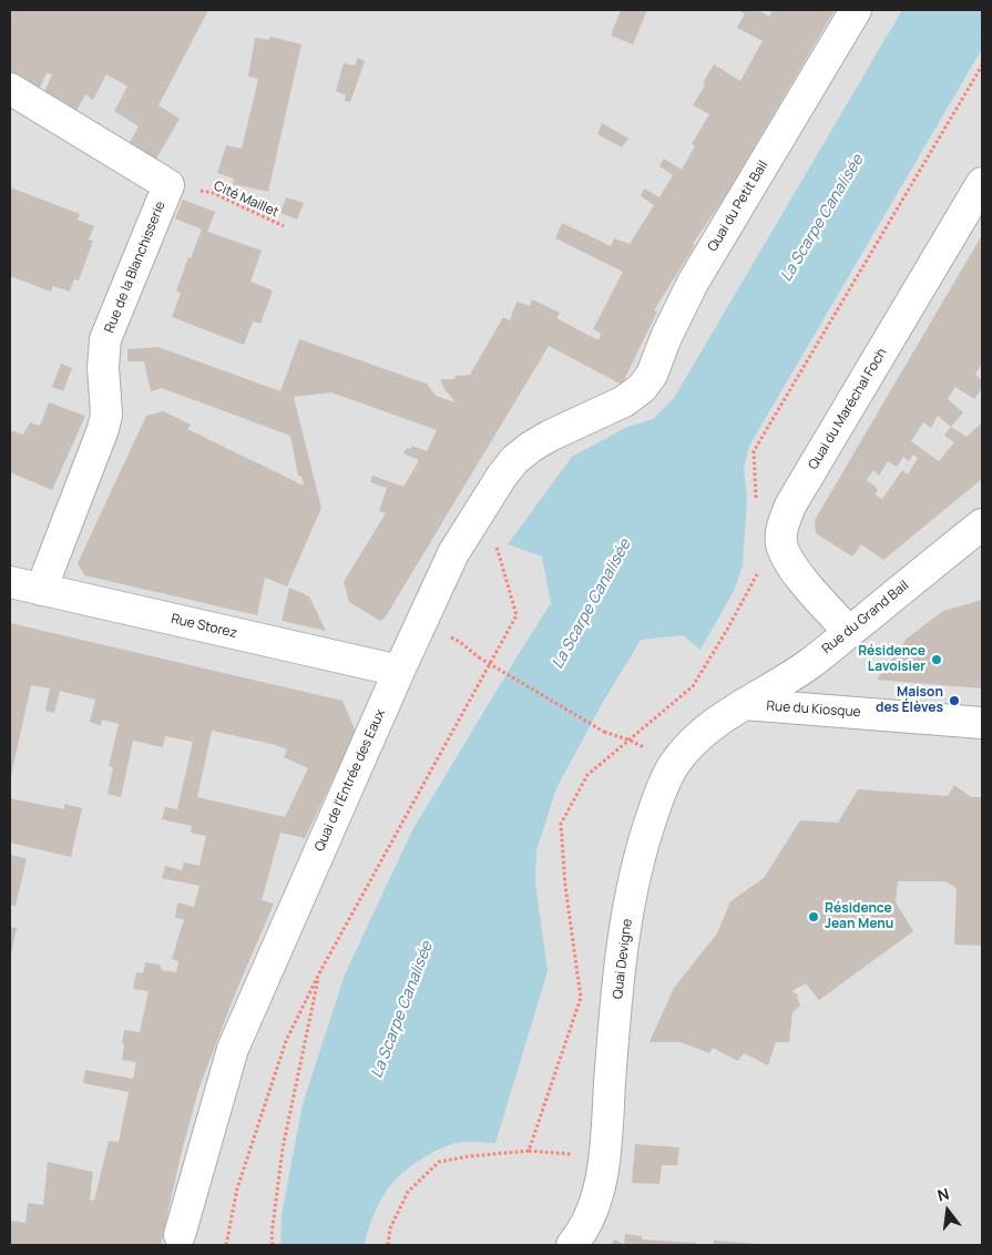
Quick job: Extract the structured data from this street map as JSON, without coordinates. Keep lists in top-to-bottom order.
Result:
{
  "streets": {
    "street": [
      "Quai du Petit Bail",
      "Rue de la Blanchisserie",
      "Quai du Maréchal Foch",
      "Rue du Grand Bail",
      "Rue Storez",
      "Rue du Kiosque",
      "Quai de l'Entrée des Eaux",
      "Quai Devigne"
    ],
    "path": ["Cité Maillet"]
  },
  "crossings": [
    ["Cité Maillet", "Rue de la Blanchisserie"],
    ["Quai du Petit Bail", "Quai de l'Entrée des Eaux"],
    ["Rue de la Blanchisserie", "Rue Storez"],
    ["Quai du Maréchal Foch", "Rue du Grand Bail"],
    ["Rue du Grand Bail", "Rue du Kiosque"],
    ["Rue du Grand Bail", "Quai Devigne"],
    ["Rue Storez", "Quai de l'Entrée des Eaux"],
    ["Rue du Kiosque", "Quai Devigne"]
  ],
  "water": ["La Scarpe Canalisée"],
  "places": ["Résidence Lavoisier", "Maison des Élèves", "Résidence Jean Menu"],
  "north": "top"
}
